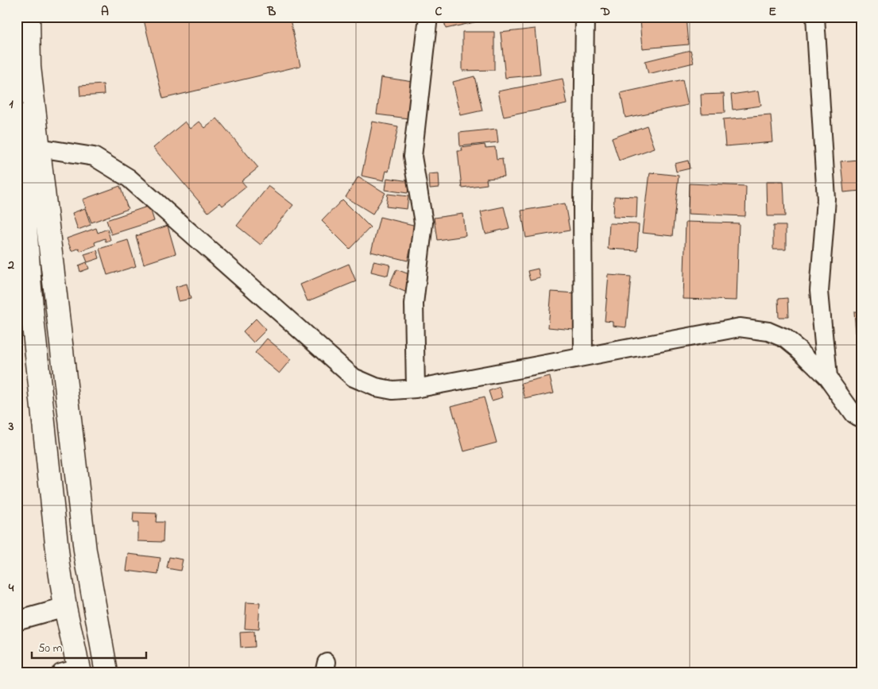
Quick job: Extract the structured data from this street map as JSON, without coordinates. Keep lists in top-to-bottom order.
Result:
{
  "scale_bar": "50 m",
  "grid": {
    "columns": [
      "A",
      "B",
      "C",
      "D",
      "E"
    ],
    "rows": [
      "1",
      "2",
      "3",
      "4"
    ]
  }
}
